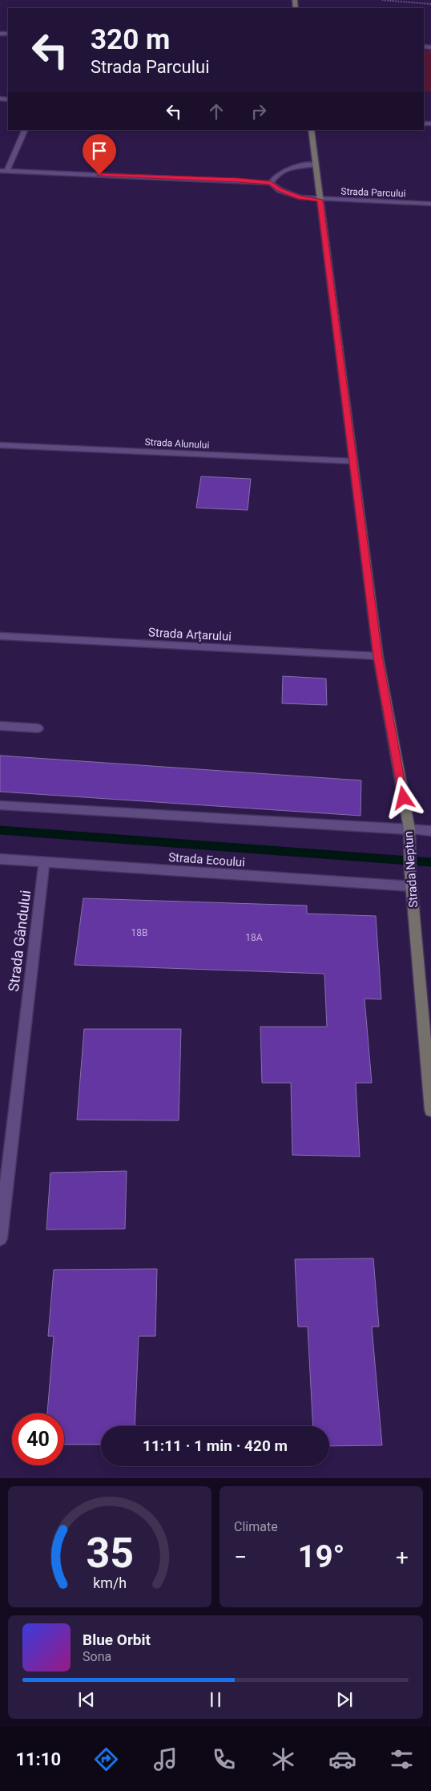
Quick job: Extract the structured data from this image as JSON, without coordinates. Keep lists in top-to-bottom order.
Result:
{
  "streets": {
    "street": [
      "Strada Parcului",
      "Strada Alunului",
      "Strada Arțarului",
      "Strada Ecoului",
      "Strada Neptun",
      "Strada Gândului"
    ]
  },
  "crossings": [
    ["Strada Parcului", "Strada Neptun"],
    ["Strada Alunului", "Strada Neptun"],
    ["Strada Arțarului", "Strada Neptun"],
    ["Strada Ecoului", "Strada Neptun"],
    ["Strada Ecoului", "Strada Gândului"]
  ],
  "house_numbers": ["18B", "18A"],
  "page": {
    "turn": ["320 m", "Strada Parcului"],
    "limit": "40",
    "trip": "11:11 · 1 min · 420 m",
    "tile": "Climate",
    "heat": ["−", "19°", "+"],
    "song": ["Blue Orbit", "Sona"],
    "tabs": "11:10",
    "gauge": ["35", "km/h"]
  }
}
